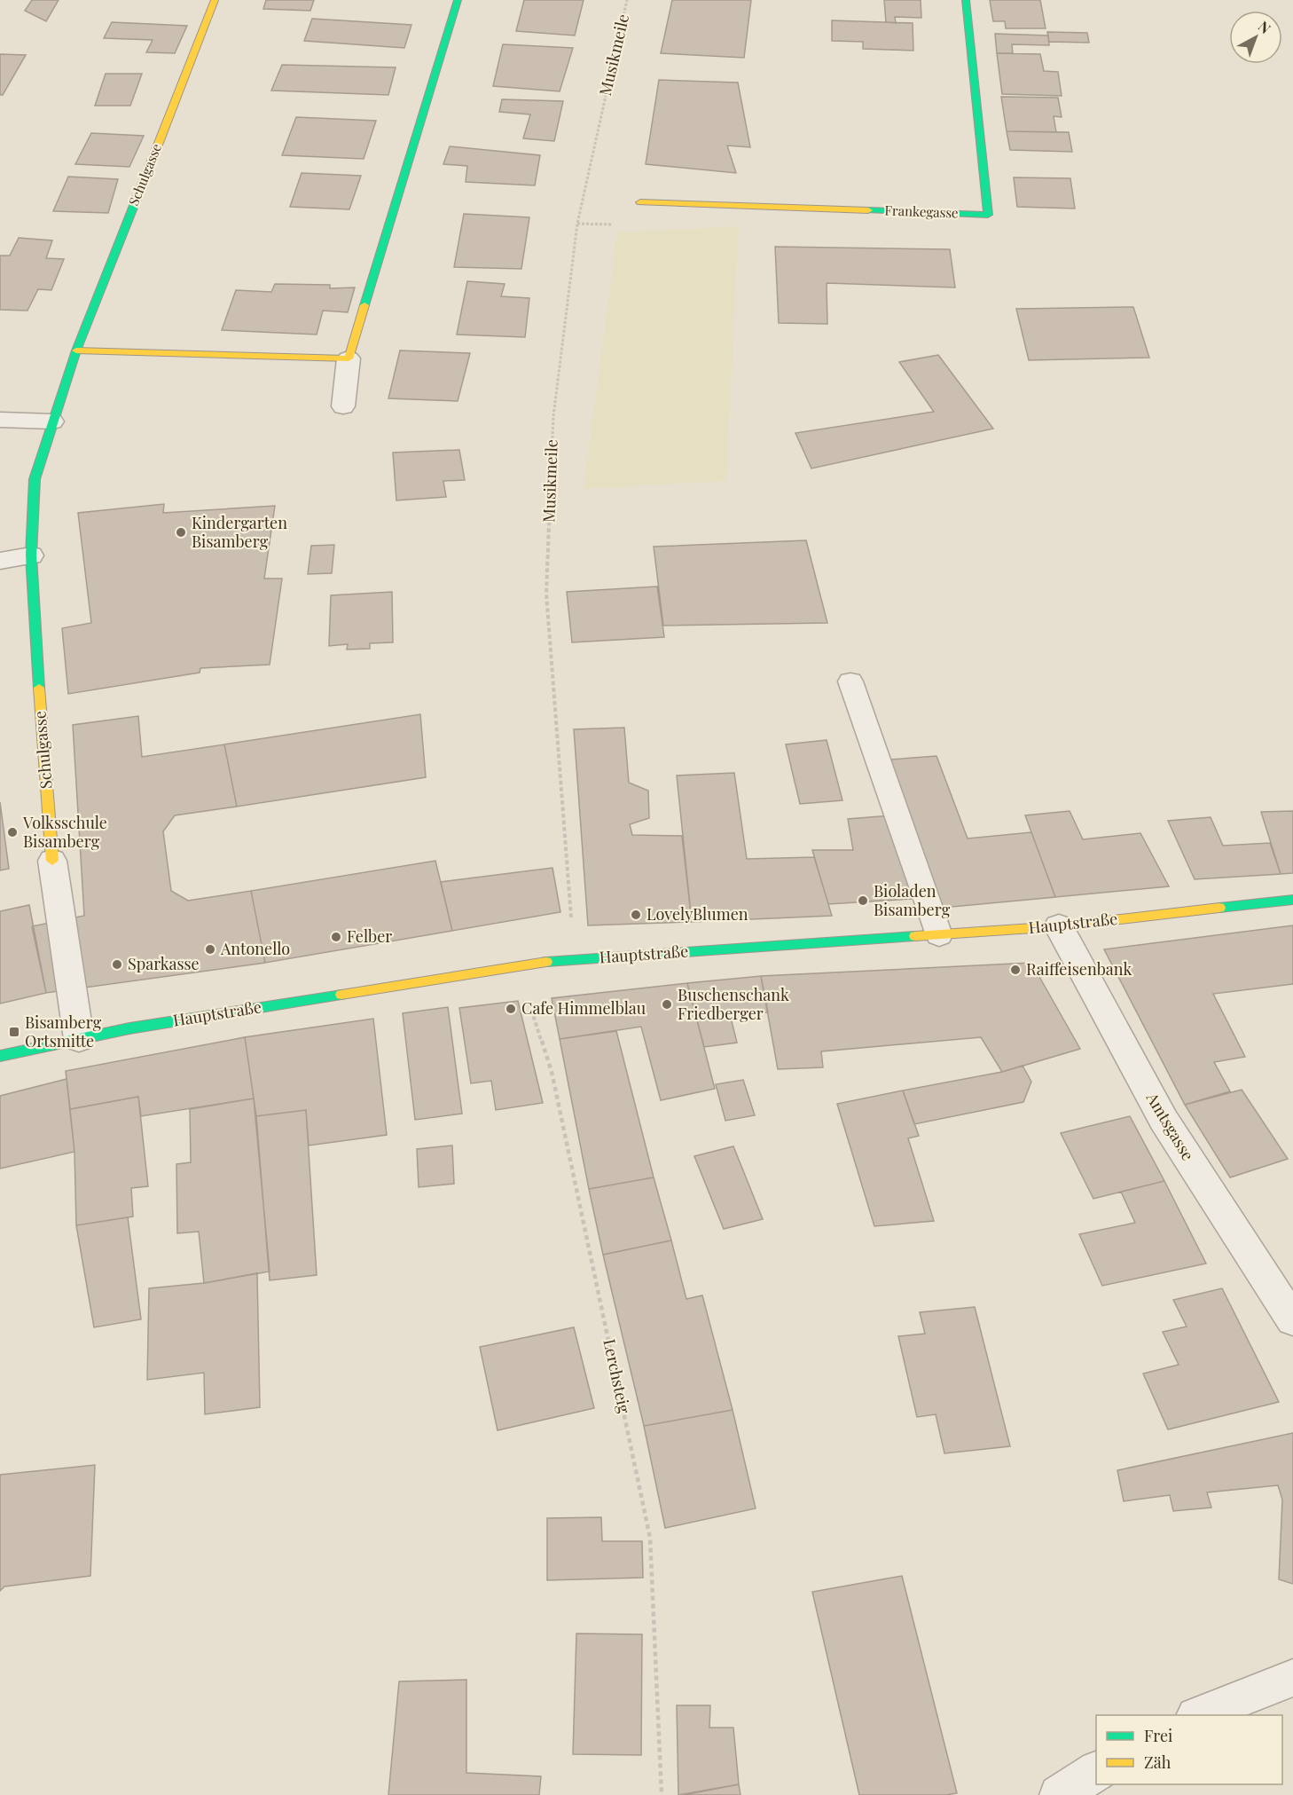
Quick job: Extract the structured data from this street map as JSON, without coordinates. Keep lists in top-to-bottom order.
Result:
{
  "streets": {
    "street": [
      "Schulgasse",
      "Frankegasse",
      "Hauptstraße",
      "Amtsgasse"
    ],
    "path": ["Musikmeile", "Lerchsteig"]
  },
  "crossings": [
    ["Musikmeile", "Hauptstraße"],
    ["Schulgasse", "Hauptstraße"],
    ["Hauptstraße", "Amtsgasse"],
    ["Hauptstraße", "Lerchsteig"]
  ],
  "places": {
    "other": [
      "Kindergarten Bisamberg",
      "Volksschule Bisamberg",
      "Bioladen Bisamberg",
      "LovelyBlumen",
      "Felber",
      "Antonello",
      "Sparkasse",
      "Raiffeisenbank",
      "Buschenschank Friedberger",
      "Cafe Himmelblau"
    ],
    "transit": ["Bisamberg Ortsmitte"]
  },
  "legend": ["Frei", "Zäh"],
  "north": "top right"
}
